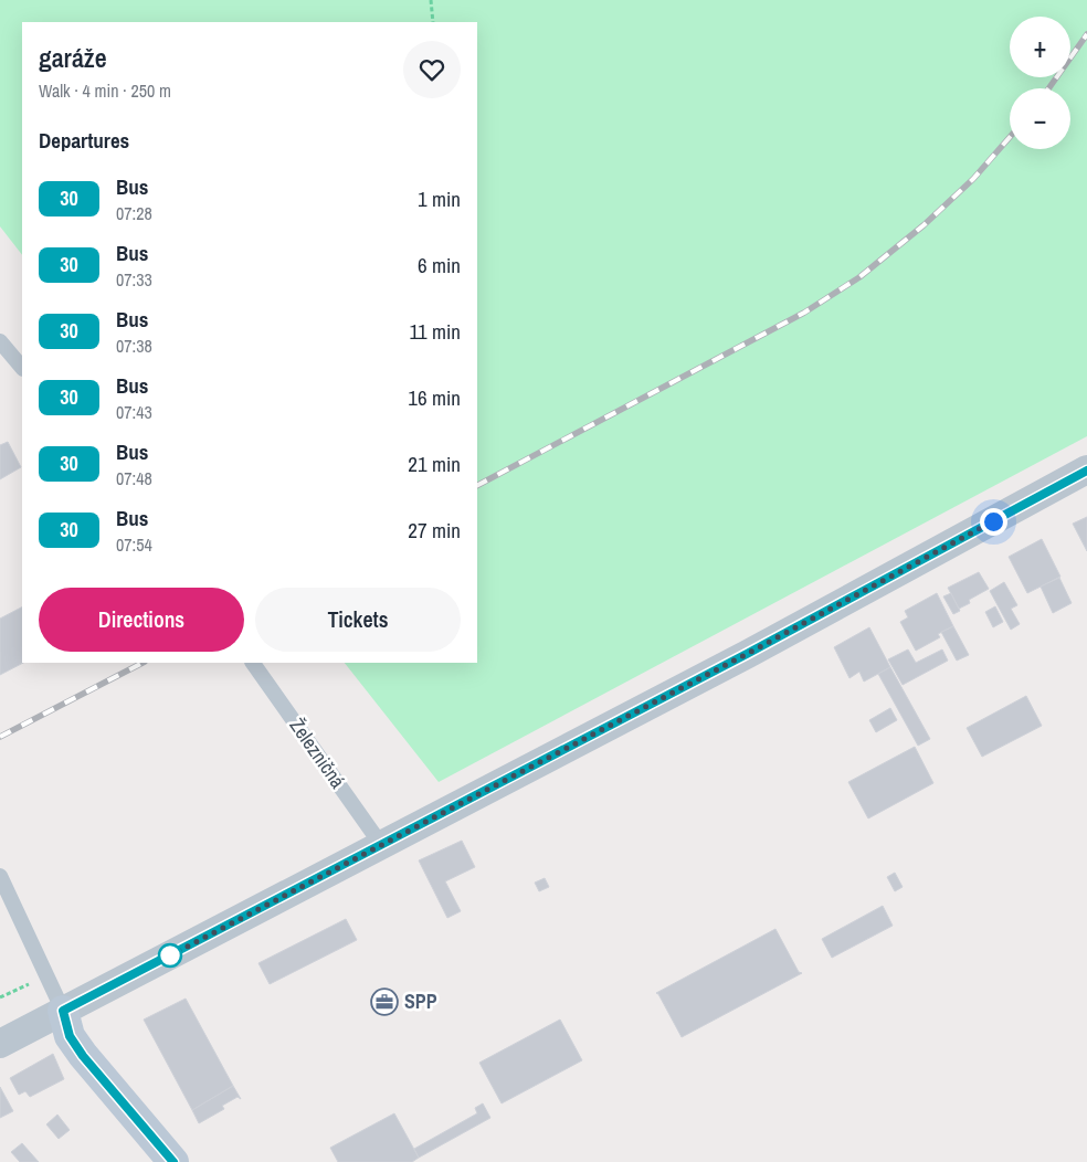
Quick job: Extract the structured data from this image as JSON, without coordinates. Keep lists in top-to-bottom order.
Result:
{
  "streets": {
    "lane": ["Železničná"]
  },
  "places": {
    "office": ["SPP"]
  },
  "lines": ["bus line 30"],
  "page": {
    "map_buttons": ["+", "−"],
    "heading": [
      ["garáže", "Walk · 4 min · 250 m"],
      "Departures"
    ],
    "list": [
      {
        "mark": "30",
        "name": "Bus",
        "note": "07:28",
        "value": "1 min"
      },
      {
        "mark": "30",
        "name": "Bus",
        "note": "07:33",
        "value": "6 min"
      },
      {
        "mark": "30",
        "name": "Bus",
        "note": "07:38",
        "value": "11 min"
      },
      {
        "mark": "30",
        "name": "Bus",
        "note": "07:43",
        "value": "16 min"
      },
      {
        "mark": "30",
        "name": "Bus",
        "note": "07:48",
        "value": "21 min"
      },
      {
        "mark": "30",
        "name": "Bus",
        "note": "07:54",
        "value": "27 min"
      }
    ],
    "buttons": ["Directions", "Tickets"]
  }
}
